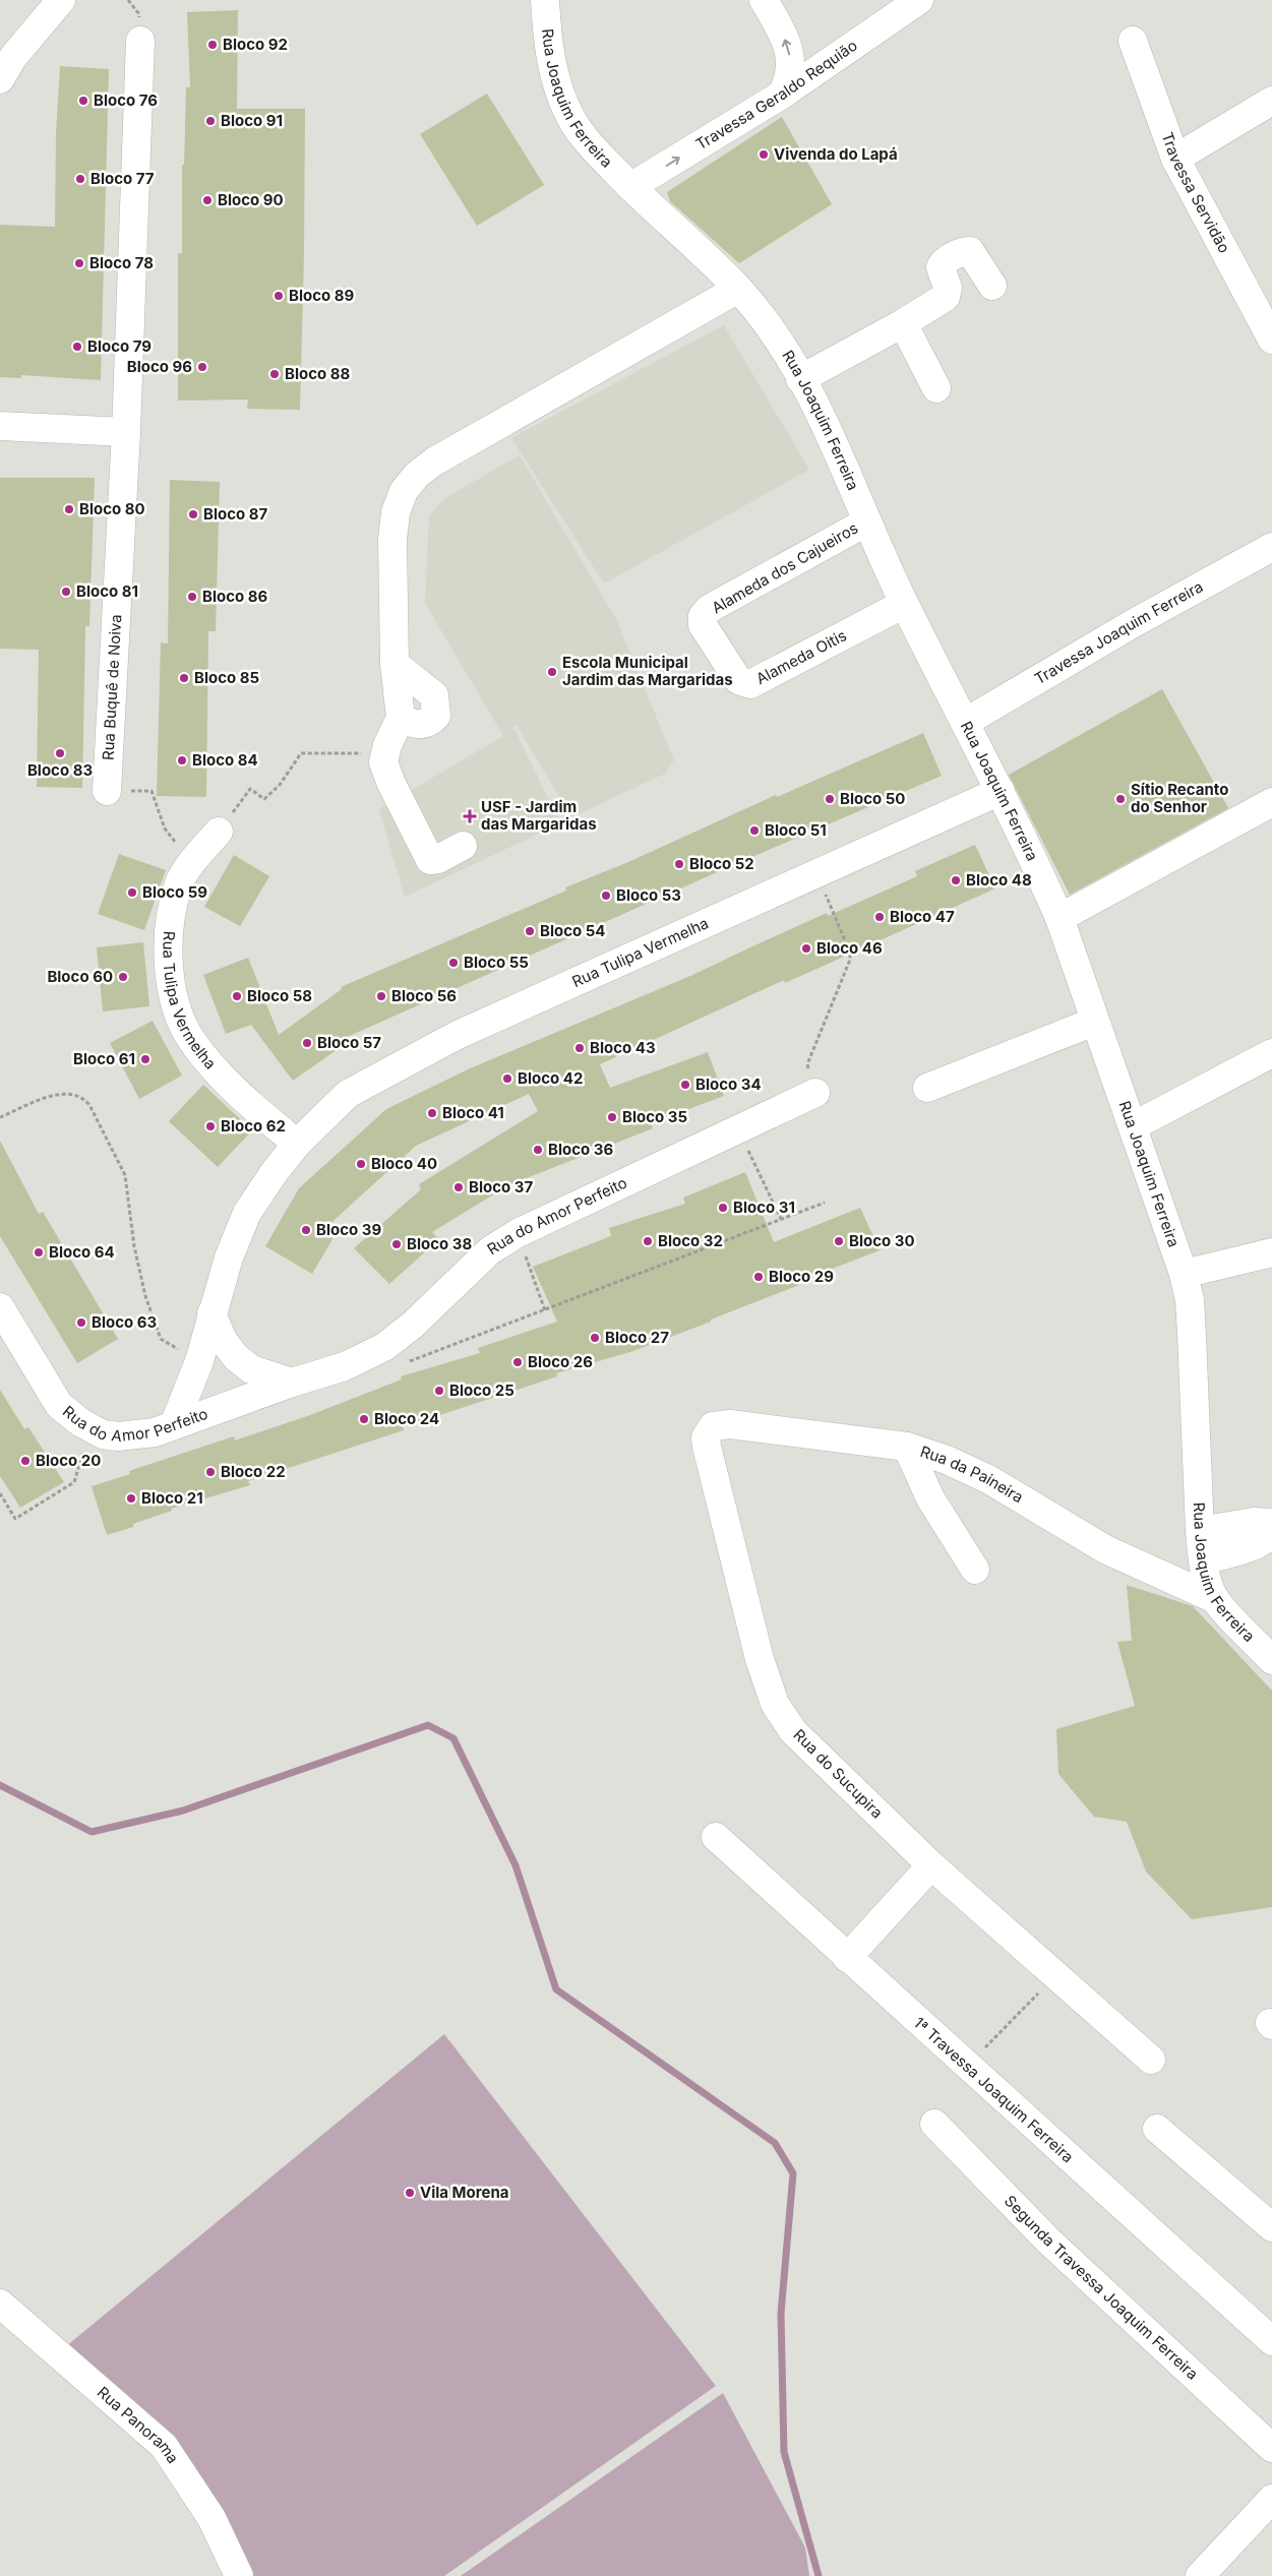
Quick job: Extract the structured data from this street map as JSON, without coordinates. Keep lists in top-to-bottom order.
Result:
{
  "streets": {
    "street": [
      "Rua Joaquim Ferreira",
      "Travessa Geraldo Requião",
      "Travessa Servidão",
      "Alameda dos Cajueiros",
      "Travessa Joaquim Ferreira",
      "Alameda Oitis",
      "Rua Buquê de Noiva",
      "Rua Tulipa Vermelha",
      "Rua do Amor Perfeito",
      "Rua da Paineira",
      "Rua do Sucupira",
      "1ª Travessa Joaquim Ferreira",
      "Segunda Travessa Joaquim Ferreira",
      "Rua Panorama"
    ]
  },
  "crossings": [
    ["Rua Joaquim Ferreira", "Travessa Geraldo Requião"],
    ["Rua Joaquim Ferreira", "Alameda dos Cajueiros"],
    ["Rua Joaquim Ferreira", "Travessa Joaquim Ferreira"],
    ["Rua Joaquim Ferreira", "Alameda Oitis"],
    ["Rua Joaquim Ferreira", "Rua Tulipa Vermelha"],
    ["Rua Joaquim Ferreira", "Rua da Paineira"],
    ["Alameda dos Cajueiros", "Alameda Oitis"],
    ["Rua Tulipa Vermelha", "Rua do Amor Perfeito"],
    ["Rua da Paineira", "Rua do Sucupira"]
  ],
  "one_way": ["Travessa Geraldo Requião"],
  "places": {
    "other": [
      "Bloco 92",
      "Bloco 76",
      "Bloco 91",
      "Vivenda do Lapá",
      "Bloco 77",
      "Bloco 90",
      "Bloco 78",
      "Bloco 89",
      "Bloco 79",
      "Bloco 96",
      "Bloco 88",
      "Bloco 80",
      "Bloco 87",
      "Bloco 81",
      "Bloco 86",
      "Escola Municipal Jardim das Margaridas",
      "Bloco 85",
      "Bloco 83",
      "Bloco 84",
      "Bloco 50",
      "Sítio Recanto do Senhor",
      "Bloco 51",
      "Bloco 52",
      "Bloco 48",
      "Bloco 59",
      "Bloco 53",
      "Bloco 47",
      "Bloco 54",
      "Bloco 46",
      "Bloco 55",
      "Bloco 60",
      "Bloco 58",
      "Bloco 56",
      "Bloco 57",
      "Bloco 43",
      "Bloco 61",
      "Bloco 42",
      "Bloco 34",
      "Bloco 41",
      "Bloco 35",
      "Bloco 62",
      "Bloco 36",
      "Bloco 40",
      "Bloco 37",
      "Bloco 31",
      "Bloco 39",
      "Bloco 32",
      "Bloco 30",
      "Bloco 38",
      "Bloco 64",
      "Bloco 29",
      "Bloco 63",
      "Bloco 27",
      "Bloco 26",
      "Bloco 25",
      "Bloco 24",
      "Bloco 20",
      "Bloco 22",
      "Bloco 21",
      "Vila Morena"
    ],
    "health": ["USF - Jardim das Margaridas"]
  }
}
